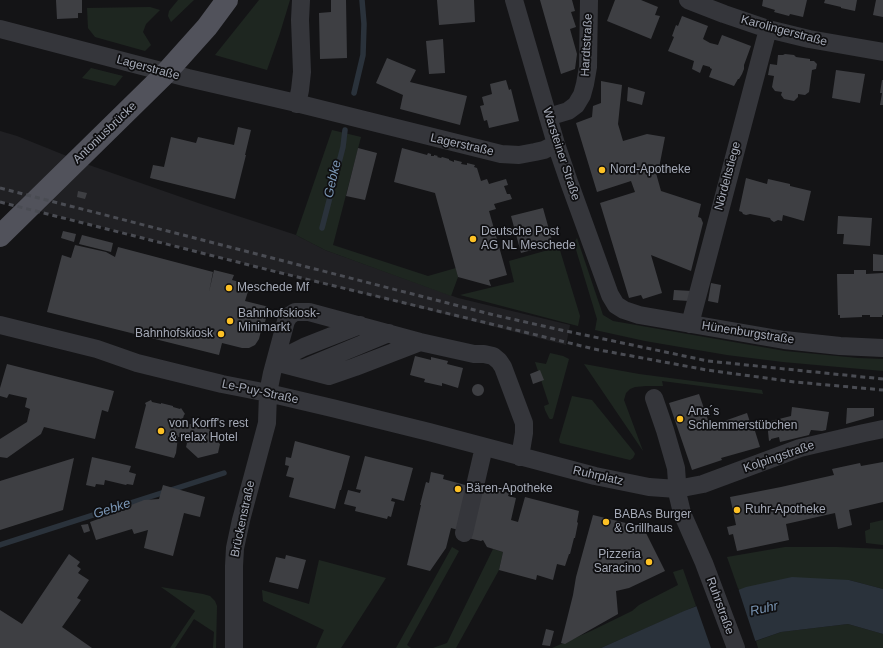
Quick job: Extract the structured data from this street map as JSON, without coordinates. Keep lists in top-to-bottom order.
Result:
{
  "streets": {
    "main road": ["Antoniusbrücke"],
    "street": [
      "Karolingerstraße",
      "Hardtstraße",
      "Lagerstraße",
      "Warsteiner Straße",
      "Nördeltstiege",
      "Hünenburgstraße",
      "Le-Puy-Straße",
      "Kolpingstraße",
      "Ruhrplatz",
      "Brückenstraße",
      "Ruhrstraße"
    ]
  },
  "crossings": [
    ["Karolingerstraße", "Nördeltstiege"],
    ["Hardtstraße", "Warsteiner Straße"],
    ["Lagerstraße", "Warsteiner Straße"],
    ["Warsteiner Straße", "Hünenburgstraße"],
    ["Nördeltstiege", "Hünenburgstraße"],
    ["Le-Puy-Straße", "Ruhrplatz"],
    ["Le-Puy-Straße", "Brückenstraße"],
    ["Kolpingstraße", "Ruhrplatz"],
    ["Kolpingstraße", "Ruhrstraße"],
    ["Ruhrplatz", "Ruhrstraße"]
  ],
  "water": ["Gebke", "Ruhr"],
  "places": [
    "Nord-Apotheke",
    "Deutsche Post AG NL Meschede",
    "Meschede Mf",
    "Bahnhofskiosk- Minimarkt",
    "Bahnhofskiosk",
    "Ana´s Schlemmerstübchen",
    "von Korff's rest & relax Hotel",
    "Bären-Apotheke",
    "Ruhr-Apotheke",
    "BABAs Burger & Grillhaus",
    "Pizzeria Saracino"
  ]
}
